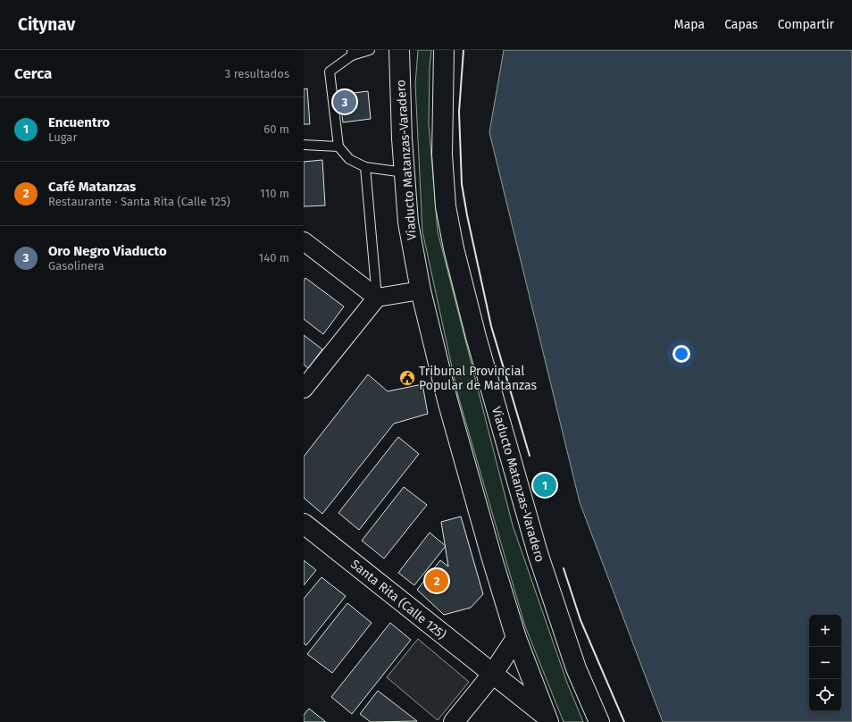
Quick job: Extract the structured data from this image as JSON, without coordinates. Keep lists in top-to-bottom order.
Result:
{
  "streets": {
    "main road": ["Viaducto Matanzas-Varadero", "Santa Rita (Calle 125)"]
  },
  "crossings": [
    ["Viaducto Matanzas-Varadero", "Santa Rita (Calle 125)"]
  ],
  "places": {
    "public building": ["Tribunal Provincial Popular de Matanzas"]
  },
  "page": {
    "header": "Citynav",
    "nav": ["Mapa", "Capas", "Compartir"],
    "heading": ["Cerca", "3 resultados"],
    "pins": ["3", "1", "2"],
    "list": [
      {
        "mark": "1",
        "name": "Encuentro",
        "note": "Lugar",
        "value": "60 m"
      },
      {
        "mark": "2",
        "name": "Café Matanzas",
        "note": "Restaurante · Santa Rita (Calle 125)",
        "value": "110 m"
      },
      {
        "mark": "3",
        "name": "Oro Negro Viaducto",
        "note": "Gasolinera",
        "value": "140 m"
      }
    ],
    "map_buttons": ["+", "−"]
  }
}
